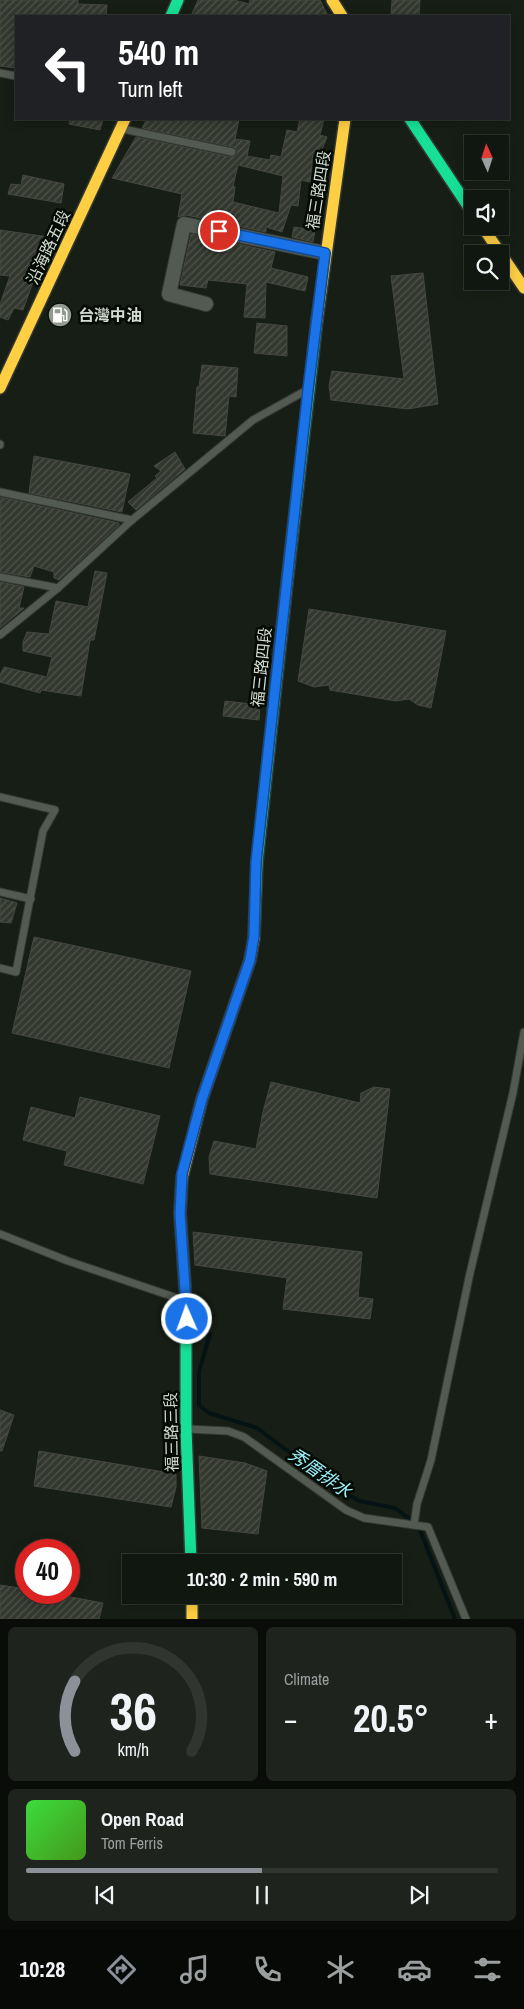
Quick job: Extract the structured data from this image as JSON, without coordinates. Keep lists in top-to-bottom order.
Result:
{
  "streets": {
    "street": ["福三路四段", "沿海路五段", "福三路三段"]
  },
  "crossings": [
    ["福三路四段", "福三路三段"]
  ],
  "water": ["秀厝排水"],
  "places": {
    "fuel station": ["台灣中油"]
  },
  "north": "top",
  "page": {
    "turn": ["540 m", "Turn left"],
    "limit": "40",
    "trip": "10:30 · 2 min · 590 m",
    "tile": "Climate",
    "heat": ["−", "20.5°", "+"],
    "song": ["Open Road", "Tom Ferris"],
    "tabs": "10:28",
    "gauge": ["36", "km/h"]
  }
}
